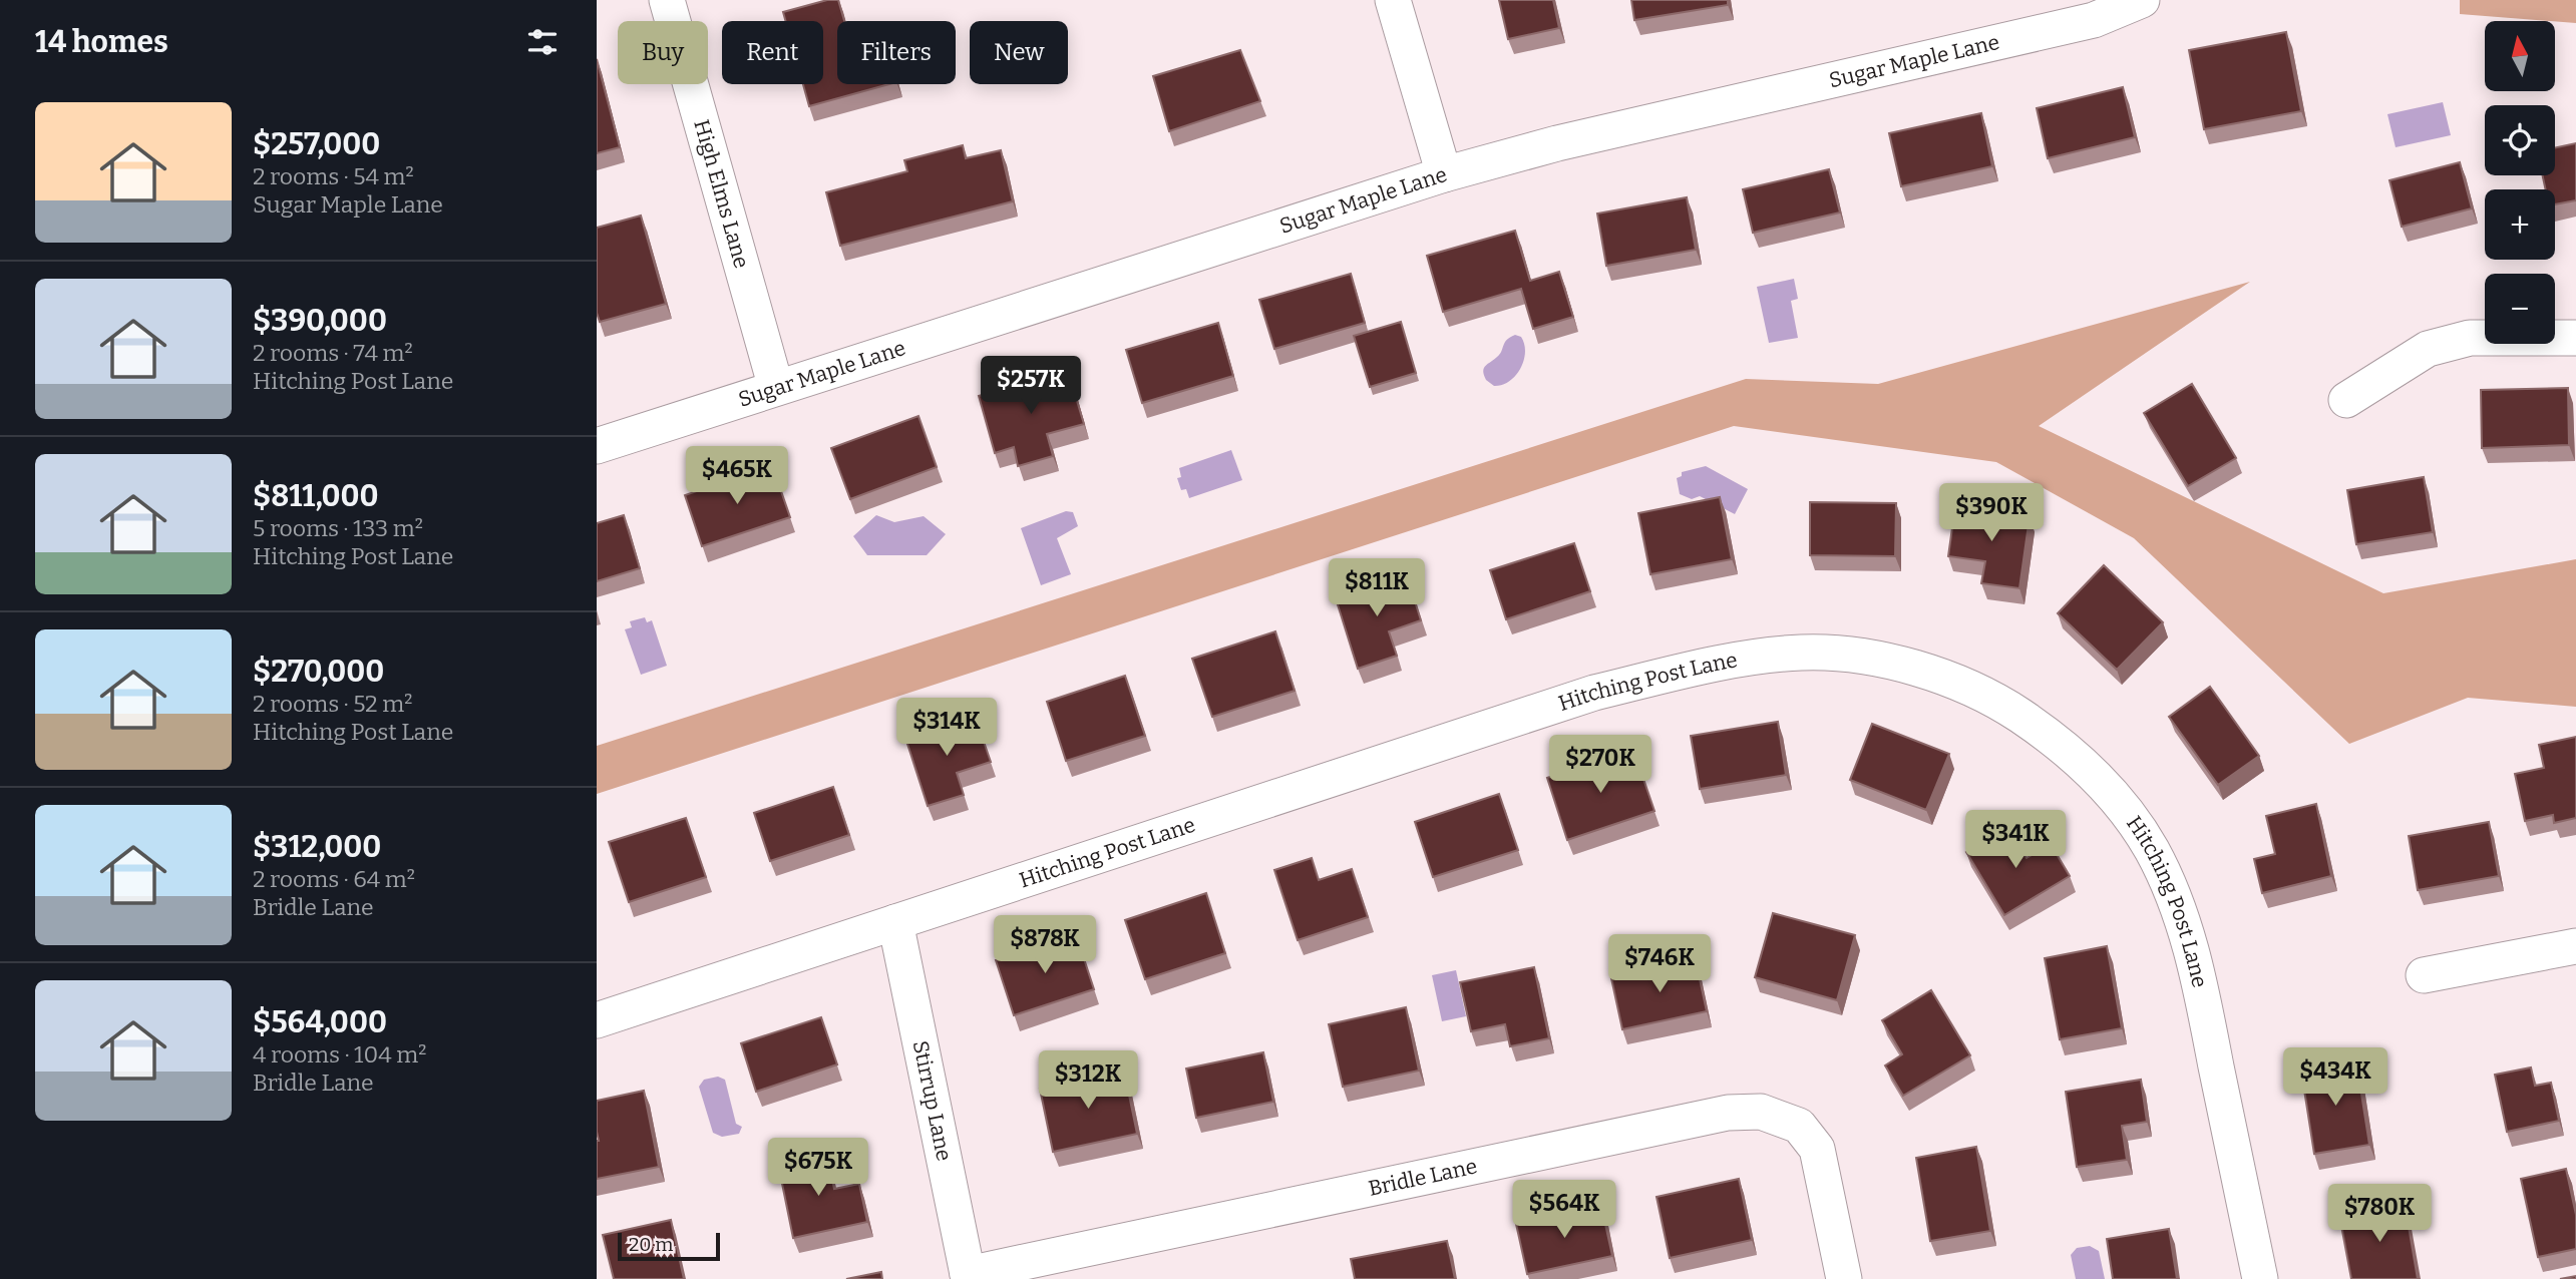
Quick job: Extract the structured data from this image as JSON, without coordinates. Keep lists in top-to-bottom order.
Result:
{
  "streets": {
    "street": [
      "Sugar Maple Lane",
      "High Elms Lane",
      "Hitching Post Lane",
      "Stirrup Lane",
      "Bridle Lane"
    ]
  },
  "crossings": [
    ["Sugar Maple Lane", "High Elms Lane"],
    ["Hitching Post Lane", "Stirrup Lane"],
    ["Stirrup Lane", "Bridle Lane"]
  ],
  "scale_bar": "20 m",
  "north": "top",
  "page": {
    "heading": "14 homes",
    "map_buttons": ["+", "−"],
    "chip": [
      "Buy",
      "Rent",
      "Filters",
      "New"
    ],
    "list": [
      {
        "name": "$257,000",
        "note": "2 rooms · 54 m² · Sugar Maple Lane"
      },
      {
        "name": "$390,000",
        "note": "2 rooms · 74 m² · Hitching Post Lane"
      },
      {
        "name": "$811,000",
        "note": "5 rooms · 133 m² · Hitching Post Lane"
      },
      {
        "name": "$270,000",
        "note": "2 rooms · 52 m² · Hitching Post Lane"
      },
      {
        "name": "$312,000",
        "note": "2 rooms · 64 m² · Bridle Lane"
      },
      {
        "name": "$564,000",
        "note": "4 rooms · 104 m² · Bridle Lane"
      }
    ],
    "price": [
      "$257K",
      "$465K",
      "$390K",
      "$811K",
      "$314K",
      "$270K",
      "$341K",
      "$878K",
      "$746K",
      "$434K",
      "$312K",
      "$675K",
      "$564K",
      "$780K"
    ],
    "scale": "20 m"
  }
}
